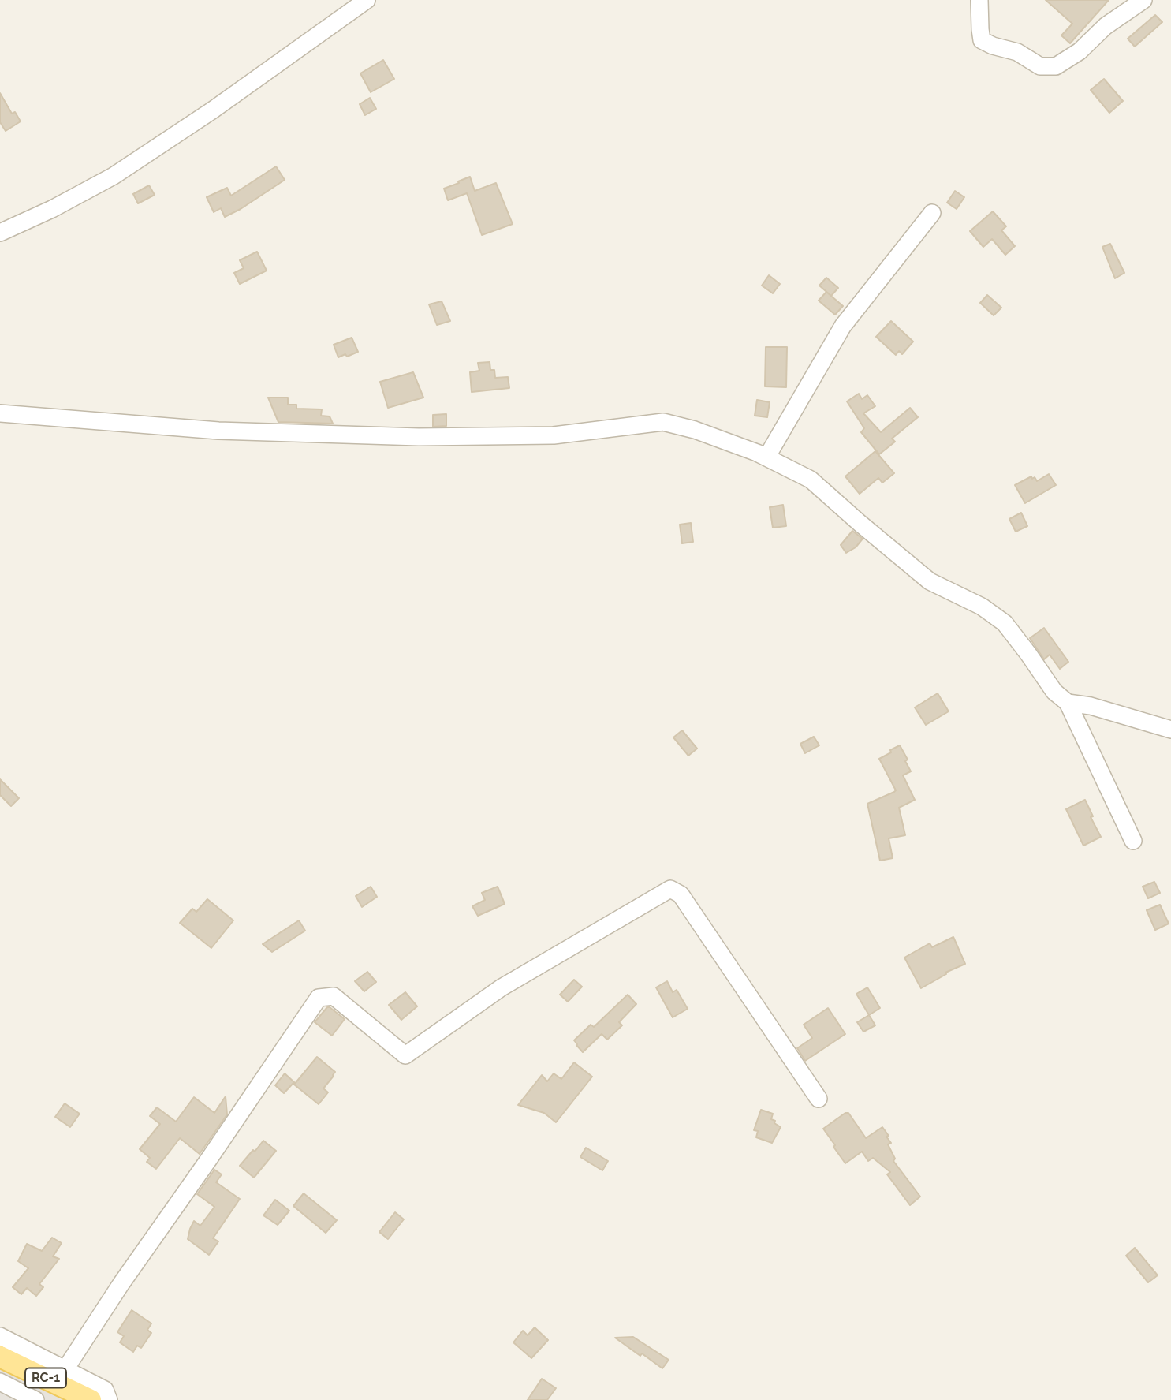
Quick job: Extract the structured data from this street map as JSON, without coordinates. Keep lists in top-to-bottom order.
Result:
{
  "streets": {
    "main road": ["RC-1"]
  }
}
